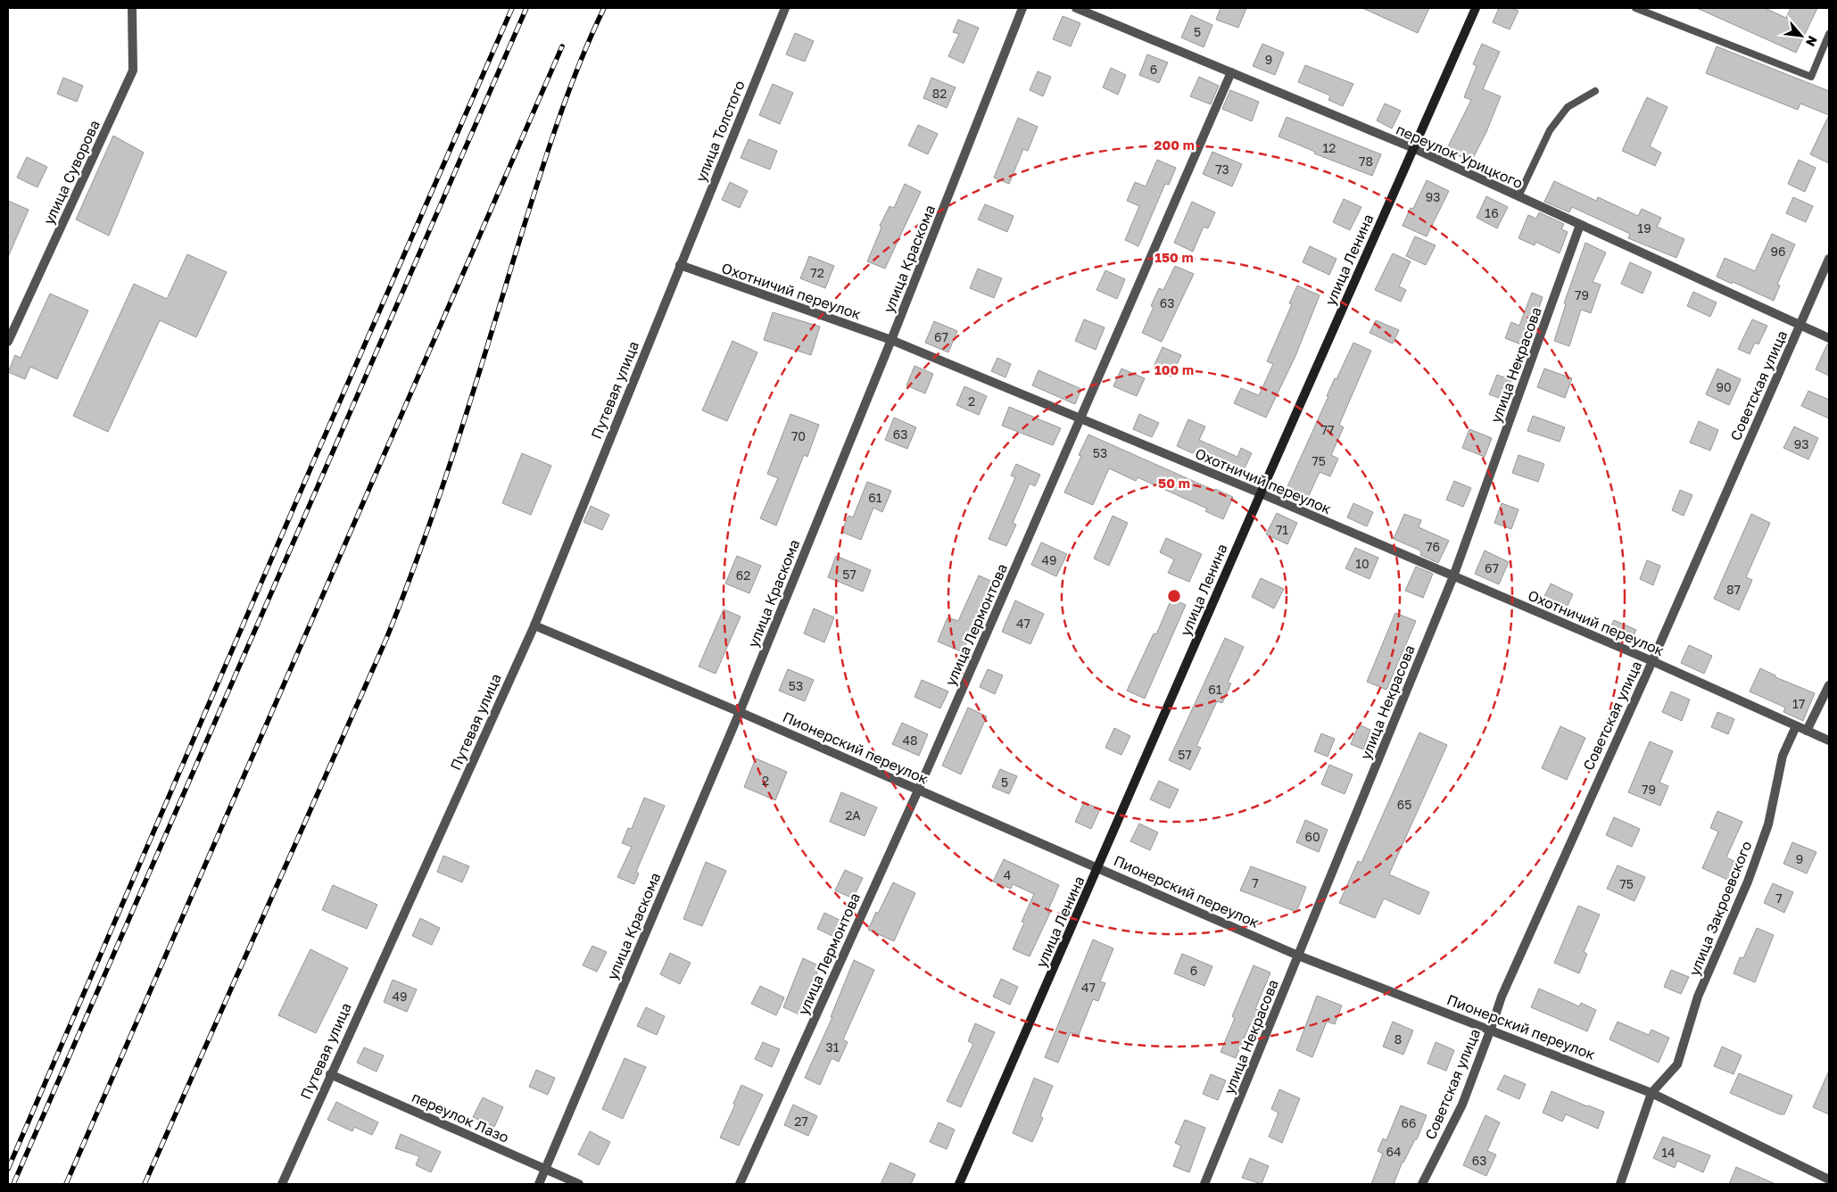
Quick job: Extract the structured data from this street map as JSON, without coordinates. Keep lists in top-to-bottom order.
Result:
{
  "streets": {
    "main road": ["улица Ленина"],
    "street": [
      "улица Толстого",
      "переулок Урицкого",
      "улица Суворова",
      "улица Краскома",
      "Охотничий переулок",
      "улица Некрасова",
      "Советская улица",
      "Путевая улица",
      "улица Лермонтова",
      "Пионерский переулок",
      "улица Закроевского",
      "переулок Лазо"
    ]
  },
  "crossings": [
    ["улица Толстого", "Охотничий переулок"],
    ["улица Толстого", "Путевая улица"],
    ["переулок Урицкого", "улица Ленина"],
    ["переулок Урицкого", "улица Некрасова"],
    ["переулок Урицкого", "Советская улица"],
    ["переулок Урицкого", "улица Лермонтова"],
    ["улица Краскома", "Охотничий переулок"],
    ["улица Краскома", "Пионерский переулок"],
    ["улица Краскома", "переулок Лазо"],
    ["улица Ленина", "Охотничий переулок"],
    ["улица Ленина", "Пионерский переулок"],
    ["Охотничий переулок", "улица Некрасова"],
    ["Охотничий переулок", "Советская улица"],
    ["Охотничий переулок", "Путевая улица"],
    ["Охотничий переулок", "улица Лермонтова"],
    ["Охотничий переулок", "улица Закроевского"],
    ["улица Некрасова", "Пионерский переулок"],
    ["Советская улица", "Пионерский переулок"],
    ["Путевая улица", "Пионерский переулок"],
    ["Путевая улица", "переулок Лазо"],
    ["улица Лермонтова", "Пионерский переулок"],
    ["Пионерский переулок", "улица Закроевского"]
  ],
  "house_numbers": [
    "5",
    "9",
    "6",
    "82",
    "12",
    "78",
    "73",
    "93",
    "16",
    "19",
    "96",
    "72",
    "79",
    "63",
    "67",
    "90",
    "2",
    "77",
    "63",
    "70",
    "93",
    "53",
    "75",
    "61",
    "71",
    "76",
    "49",
    "10",
    "67",
    "57",
    "62",
    "87",
    "47",
    "53",
    "61",
    "17",
    "48",
    "57",
    "2",
    "5",
    "79",
    "65",
    "2А",
    "60",
    "9",
    "4",
    "7",
    "75",
    "7",
    "6",
    "47",
    "49",
    "8",
    "31",
    "27",
    "66",
    "64",
    "14",
    "63"
  ],
  "north": "bottom right",
  "rings": [
    "200 m",
    "150 m",
    "100 m",
    "50 m"
  ]
}
